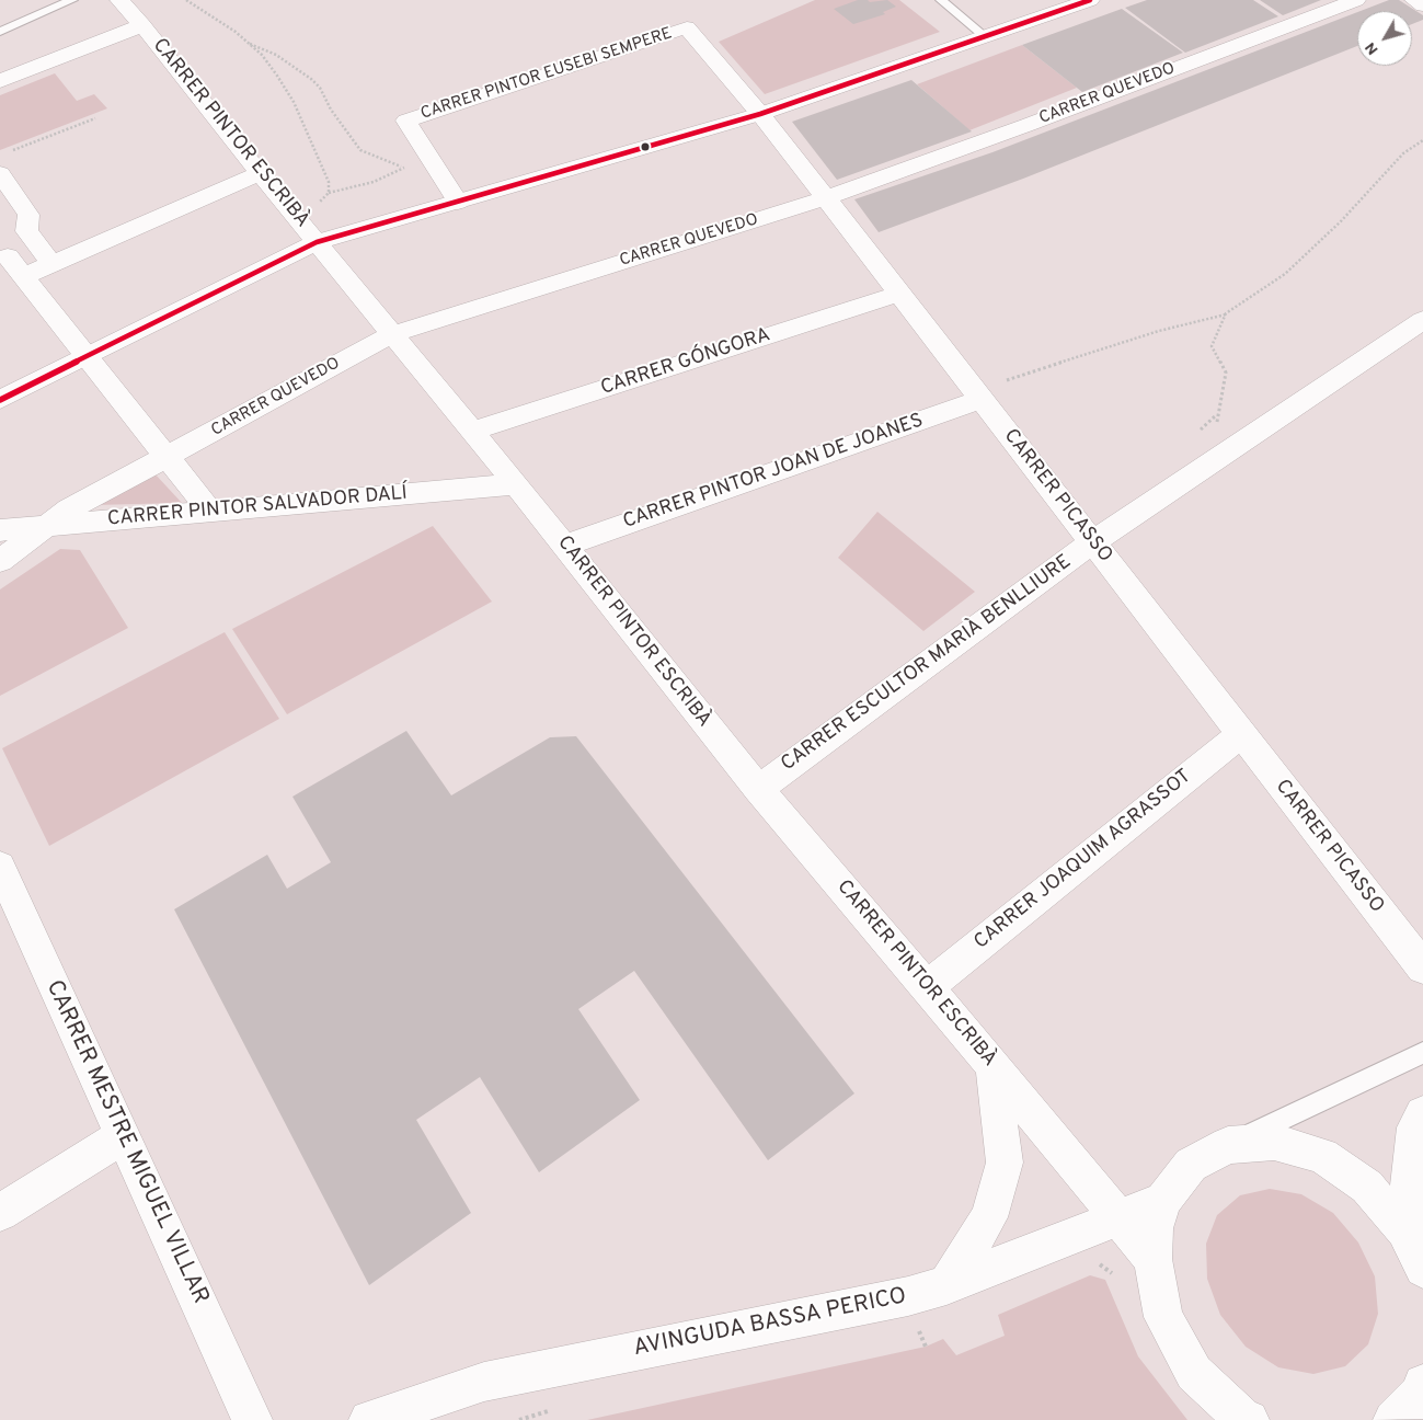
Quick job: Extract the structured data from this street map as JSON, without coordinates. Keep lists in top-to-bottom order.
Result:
{
  "streets": {
    "street": [
      "CARRER PINTOR EUSEBI SEMPERE",
      "CARRER QUEVEDO",
      "CARRER PINTOR ESCRIBÀ",
      "CARRER GÓNGORA",
      "CARRER PINTOR JOAN DE JOANES",
      "CARRER PICASSO",
      "CARRER PINTOR SALVADOR DALÍ",
      "CARRER ESCULTOR MARIÀ BENLLIURE",
      "CARRER JOAQUIM AGRASSOT",
      "CARRER MESTRE MIGUEL VILLAR",
      "AVINGUDA BASSA PERICO"
    ]
  },
  "crossings": [
    ["CARRER PINTOR EUSEBI SEMPERE", "CARRER PICASSO"],
    ["CARRER QUEVEDO", "CARRER PINTOR ESCRIBÀ"],
    ["CARRER QUEVEDO", "CARRER PICASSO"],
    ["CARRER QUEVEDO", "CARRER PINTOR SALVADOR DALÍ"],
    ["CARRER PINTOR ESCRIBÀ", "CARRER GÓNGORA"],
    ["CARRER PINTOR ESCRIBÀ", "CARRER PINTOR JOAN DE JOANES"],
    ["CARRER PINTOR ESCRIBÀ", "CARRER PINTOR SALVADOR DALÍ"],
    ["CARRER PINTOR ESCRIBÀ", "CARRER ESCULTOR MARIÀ BENLLIURE"],
    ["CARRER PINTOR ESCRIBÀ", "CARRER JOAQUIM AGRASSOT"],
    ["CARRER PINTOR ESCRIBÀ", "AVINGUDA BASSA PERICO"],
    ["CARRER GÓNGORA", "CARRER PICASSO"],
    ["CARRER PINTOR JOAN DE JOANES", "CARRER PICASSO"],
    ["CARRER PICASSO", "CARRER ESCULTOR MARIÀ BENLLIURE"],
    ["CARRER PICASSO", "CARRER JOAQUIM AGRASSOT"]
  ],
  "north": "bottom left"
}
